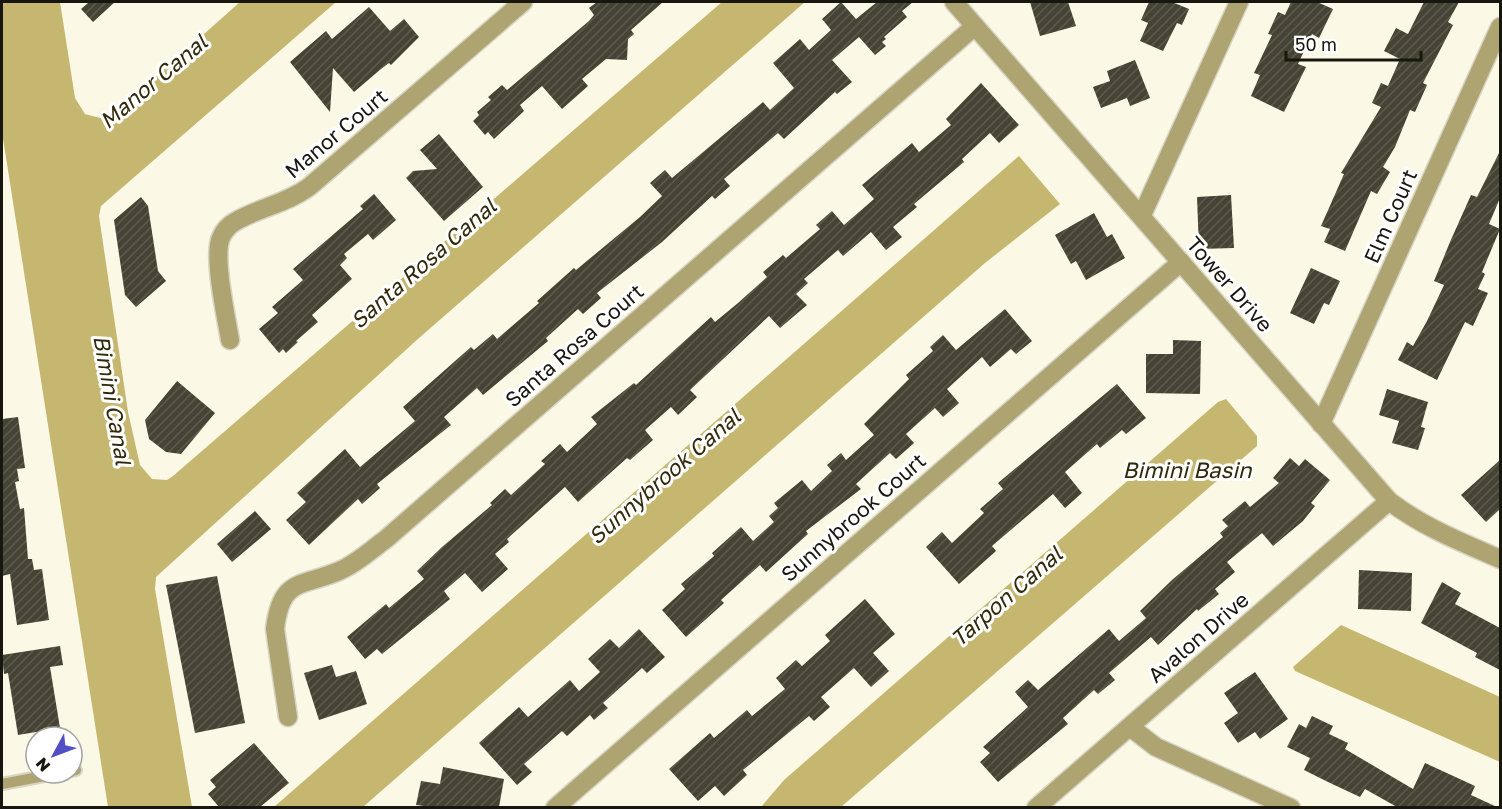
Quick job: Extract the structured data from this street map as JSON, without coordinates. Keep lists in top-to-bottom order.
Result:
{
  "streets": {
    "street": [
      "Manor Court",
      "Elm Court",
      "Tower Drive",
      "Santa Rosa Court",
      "Sunnybrook Court",
      "Avalon Drive"
    ]
  },
  "crossings": [
    ["Elm Court", "Tower Drive"],
    ["Tower Drive", "Santa Rosa Court"],
    ["Tower Drive", "Sunnybrook Court"],
    ["Tower Drive", "Avalon Drive"]
  ],
  "water": [
    "Manor Canal",
    "Santa Rosa Canal",
    "Bimini Canal",
    "Bimini Basin",
    "Sunnybrook Canal",
    "Tarpon Canal"
  ],
  "scale_bar": "50 m",
  "north": "bottom left"
}
